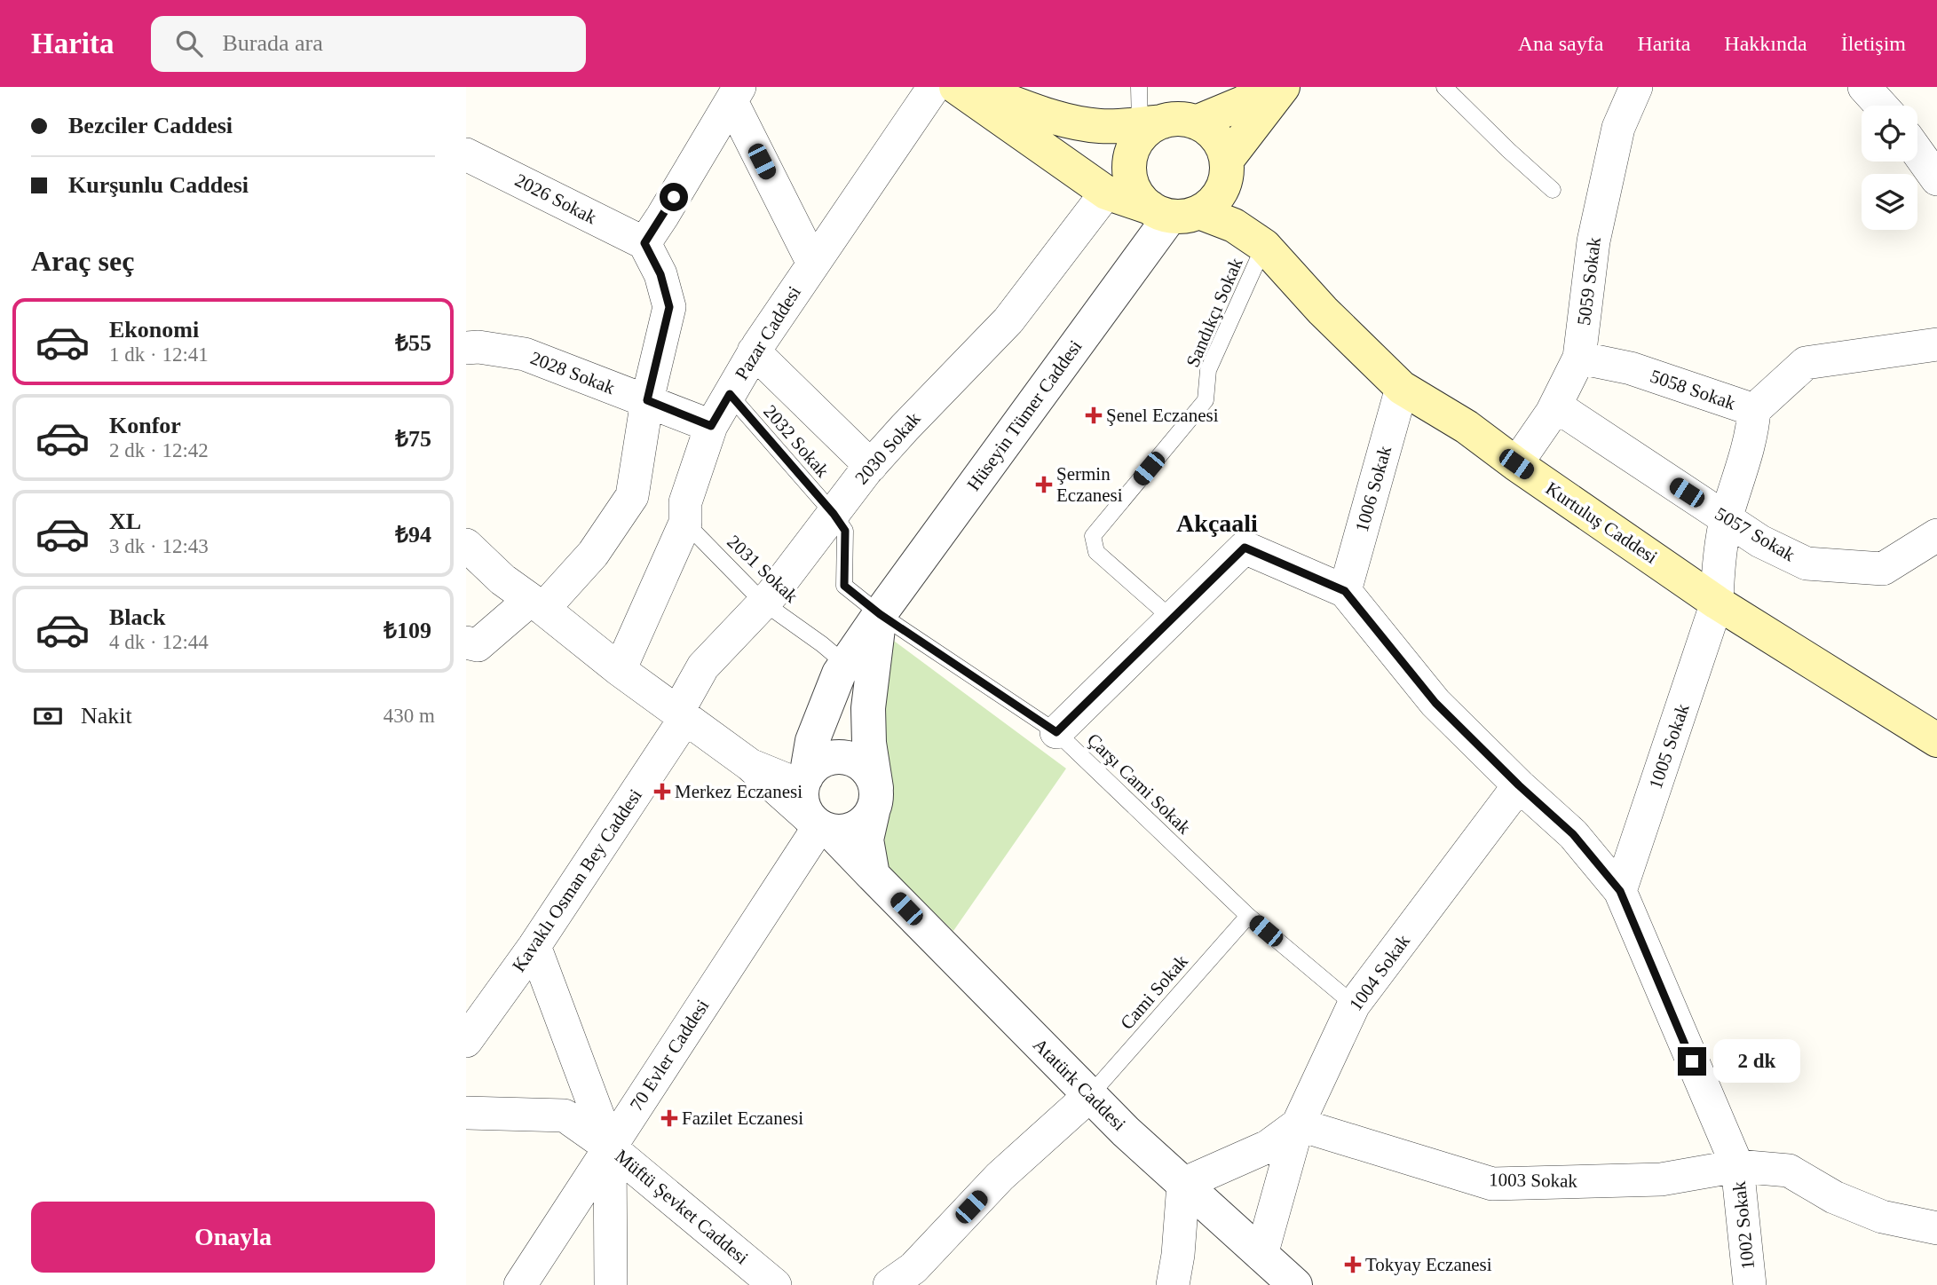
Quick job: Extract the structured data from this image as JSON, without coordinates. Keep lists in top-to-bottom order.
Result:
{
  "streets": {
    "main road": ["Kurtuluş Caddesi"],
    "street": [
      "2026 Sokak",
      "5059 Sokak",
      "Pazar Caddesi",
      "2028 Sokak",
      "5058 Sokak",
      "Hüseyin Tümer Caddesi",
      "2030 Sokak",
      "1006 Sokak",
      "5057 Sokak",
      "1005 Sokak",
      "Kavaklı Osman Bey Caddesi",
      "1004 Sokak",
      "70 Evler Caddesi",
      "Atatürk Caddesi",
      "1003 Sokak",
      "Müftü Şevket Caddesi",
      "1002 Sokak"
    ],
    "lane": [
      "Sandıkçı Sokak",
      "2032 Sokak",
      "2031 Sokak",
      "Çarşı Cami Sokak",
      "Cami Sokak"
    ]
  },
  "crossings": [
    ["5059 Sokak", "5058 Sokak"],
    ["5059 Sokak", "Kurtuluş Caddesi"],
    ["5059 Sokak", "5057 Sokak"],
    ["Sandıkçı Sokak", "Kurtuluş Caddesi"],
    ["Pazar Caddesi", "2028 Sokak"],
    ["Pazar Caddesi", "2032 Sokak"],
    ["Pazar Caddesi", "2031 Sokak"],
    ["5058 Sokak", "1005 Sokak"],
    ["Hüseyin Tümer Caddesi", "2032 Sokak"],
    ["Hüseyin Tümer Caddesi", "Kurtuluş Caddesi"],
    ["Hüseyin Tümer Caddesi", "2031 Sokak"],
    ["Hüseyin Tümer Caddesi", "Çarşı Cami Sokak"],
    ["Hüseyin Tümer Caddesi", "70 Evler Caddesi"],
    ["Hüseyin Tümer Caddesi", "Atatürk Caddesi"],
    ["2032 Sokak", "2030 Sokak"],
    ["2032 Sokak", "Çarşı Cami Sokak"],
    ["2030 Sokak", "Kurtuluş Caddesi"],
    ["2030 Sokak", "2031 Sokak"],
    ["2030 Sokak", "Kavaklı Osman Bey Caddesi"],
    ["1006 Sokak", "Kurtuluş Caddesi"],
    ["1006 Sokak", "1002 Sokak"],
    ["Kurtuluş Caddesi", "1005 Sokak"],
    ["5057 Sokak", "1005 Sokak"],
    ["1005 Sokak", "1002 Sokak"],
    ["Çarşı Cami Sokak", "1004 Sokak"],
    ["Çarşı Cami Sokak", "Cami Sokak"],
    ["Kavaklı Osman Bey Caddesi", "Müftü Şevket Caddesi"],
    ["1004 Sokak", "Atatürk Caddesi"],
    ["1004 Sokak", "1003 Sokak"],
    ["1004 Sokak", "1002 Sokak"],
    ["Cami Sokak", "Atatürk Caddesi"],
    ["70 Evler Caddesi", "Atatürk Caddesi"],
    ["70 Evler Caddesi", "Müftü Şevket Caddesi"],
    ["1003 Sokak", "1002 Sokak"]
  ],
  "districts": ["Akçaali"],
  "places": {
    "health": [
      "Şenel Eczanesi",
      "Şermin Eczanesi",
      "Merkez Eczanesi",
      "Fazilet Eczanesi",
      "Tokyay Eczanesi"
    ]
  },
  "page": {
    "header": "Harita",
    "search": "Burada ara",
    "nav": [
      "Ana sayfa",
      "Harita",
      "Hakkında",
      "İletişim"
    ],
    "banner": ["Bezciler Caddesi", "Kurşunlu Caddesi"],
    "heading": "Araç seç",
    "list": [
      {
        "name": "Ekonomi",
        "note": "1 dk · 12:41",
        "value": "₺55"
      },
      {
        "name": "Konfor",
        "note": "2 dk · 12:42",
        "value": "₺75"
      },
      {
        "name": "XL",
        "note": "3 dk · 12:43",
        "value": "₺94"
      },
      {
        "name": "Black",
        "note": "4 dk · 12:44",
        "value": "₺109"
      }
    ],
    "pay": ["Nakit", "430 m"],
    "bubble": "2 dk",
    "buttons": "Onayla"
  }
}
